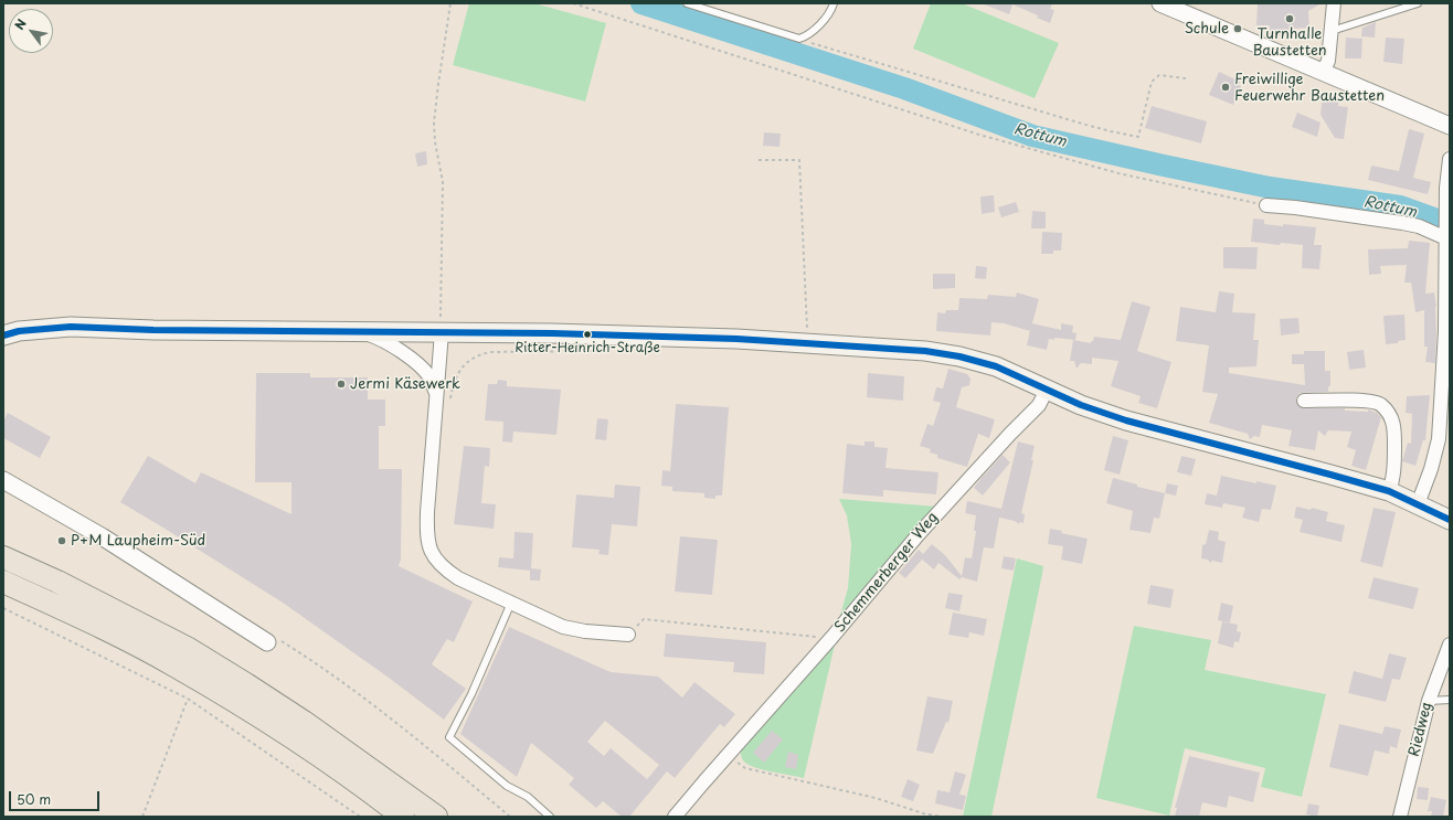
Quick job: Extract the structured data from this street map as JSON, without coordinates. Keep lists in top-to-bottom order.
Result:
{
  "streets": {
    "street": ["Schemmerberger Weg", "Riedweg"]
  },
  "water": ["Rottum"],
  "places": [
    "Turnhalle Baustetten",
    "Schule",
    "Freiwillige Feuerwehr Baustetten",
    "Ritter-Heinrich-Straße",
    "Jermi Käsewerk",
    "P+M Laupheim-Süd"
  ],
  "scale_bar": "50 m",
  "north": "top left"
}
